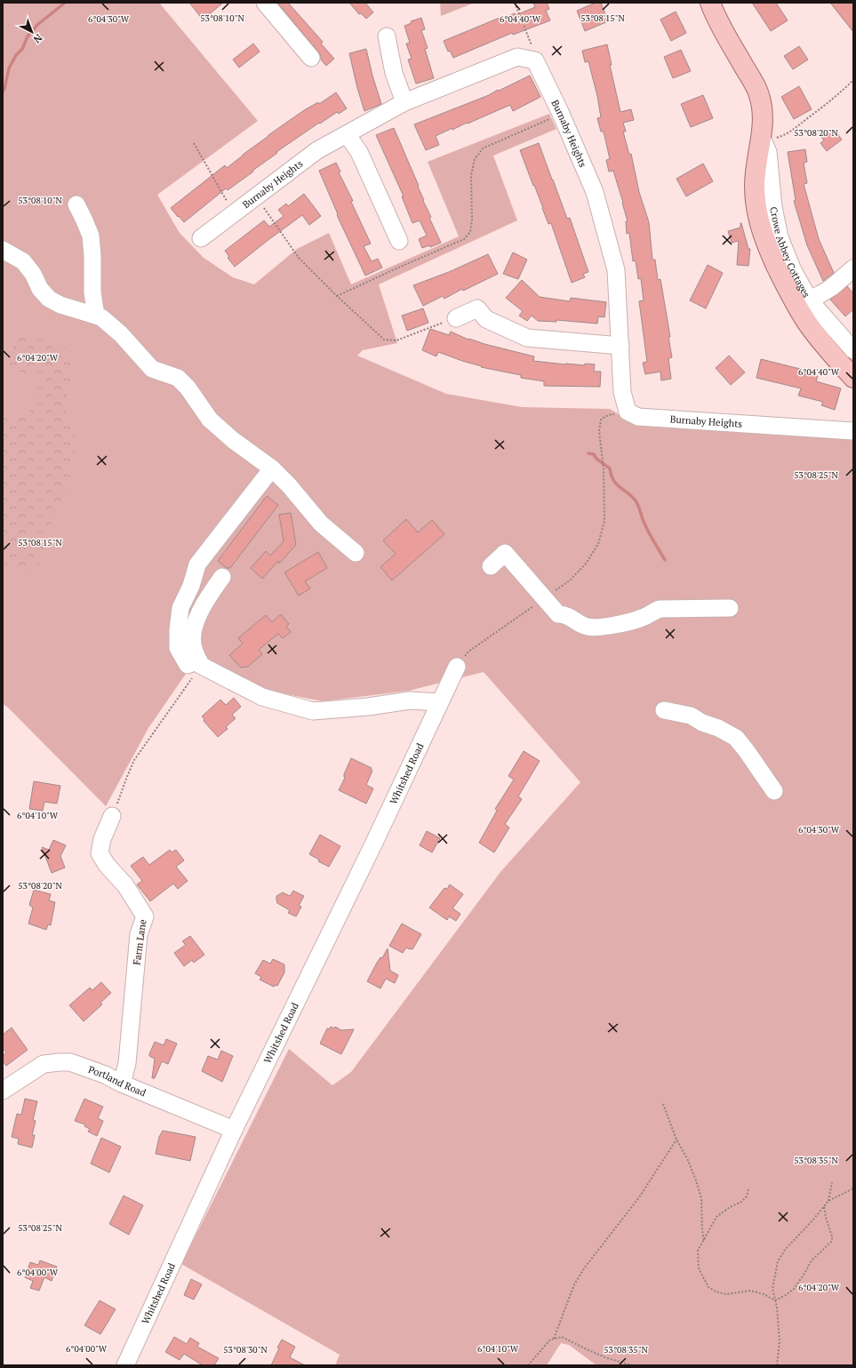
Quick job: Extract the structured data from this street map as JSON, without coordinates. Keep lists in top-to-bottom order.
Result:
{
  "streets": {
    "street": [
      "Burnaby Heights",
      "Crowe Abbey Cottages",
      "Whitshed Road",
      "Farm Lane",
      "Portland Road"
    ]
  },
  "crossings": [
    ["Whitshed Road", "Portland Road"],
    ["Farm Lane", "Portland Road"]
  ],
  "north": "bottom right",
  "coordinates": [
    "53°08'10\"N",
    "53°08'15\"N",
    "6°04'30\"W",
    "6°04'40\"W",
    "53°08'20\"N",
    "6°04'20\"W",
    "53°08'25\"N",
    "6°04'10\"W",
    "53°08'35\"N",
    "6°04'00\"W",
    "53°08'30\"N"
  ]
}
